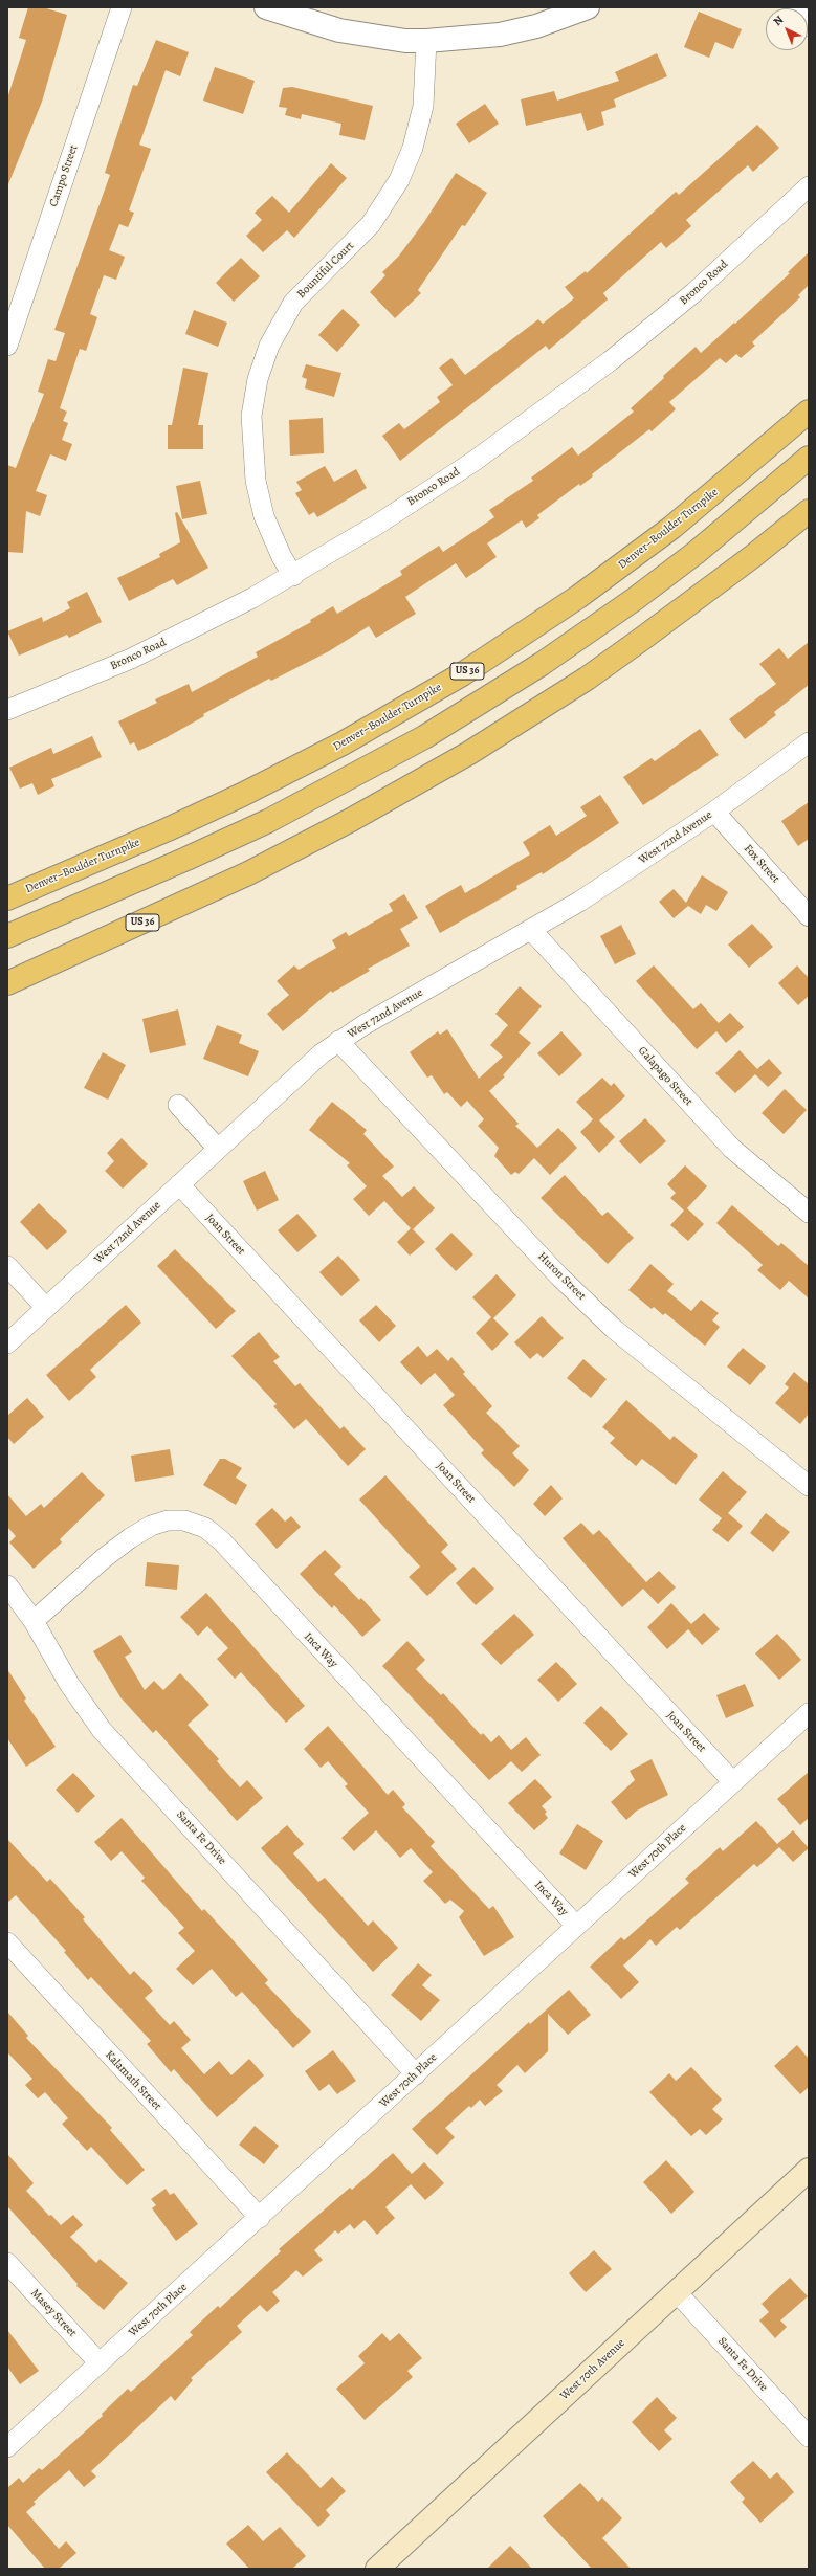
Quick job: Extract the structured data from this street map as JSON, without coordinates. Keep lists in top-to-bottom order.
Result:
{
  "streets": {
    "highway": ["Denver–Boulder Turnpike", "US 36"],
    "main road": ["West 70th Avenue"],
    "street": [
      "Campo Street",
      "Bountiful Court",
      "Bronco Road",
      "West 72nd Avenue",
      "Fox Street",
      "Galapago Street",
      "Joan Street",
      "Huron Street",
      "Inca Way",
      "Santa Fe Drive",
      "West 70th Place",
      "Kalamath Street",
      "Masey Street"
    ]
  },
  "crossings": [
    ["Bountiful Court", "Bronco Road"],
    ["West 72nd Avenue", "Fox Street"],
    ["West 72nd Avenue", "Galapago Street"],
    ["West 72nd Avenue", "Joan Street"],
    ["West 72nd Avenue", "Huron Street"],
    ["Joan Street", "West 70th Place"],
    ["Inca Way", "Santa Fe Drive"],
    ["Inca Way", "West 70th Place"],
    ["Santa Fe Drive", "West 70th Place"],
    ["Santa Fe Drive", "West 70th Avenue"],
    ["West 70th Place", "Kalamath Street"],
    ["West 70th Place", "Masey Street"]
  ],
  "north": "top left"
}
